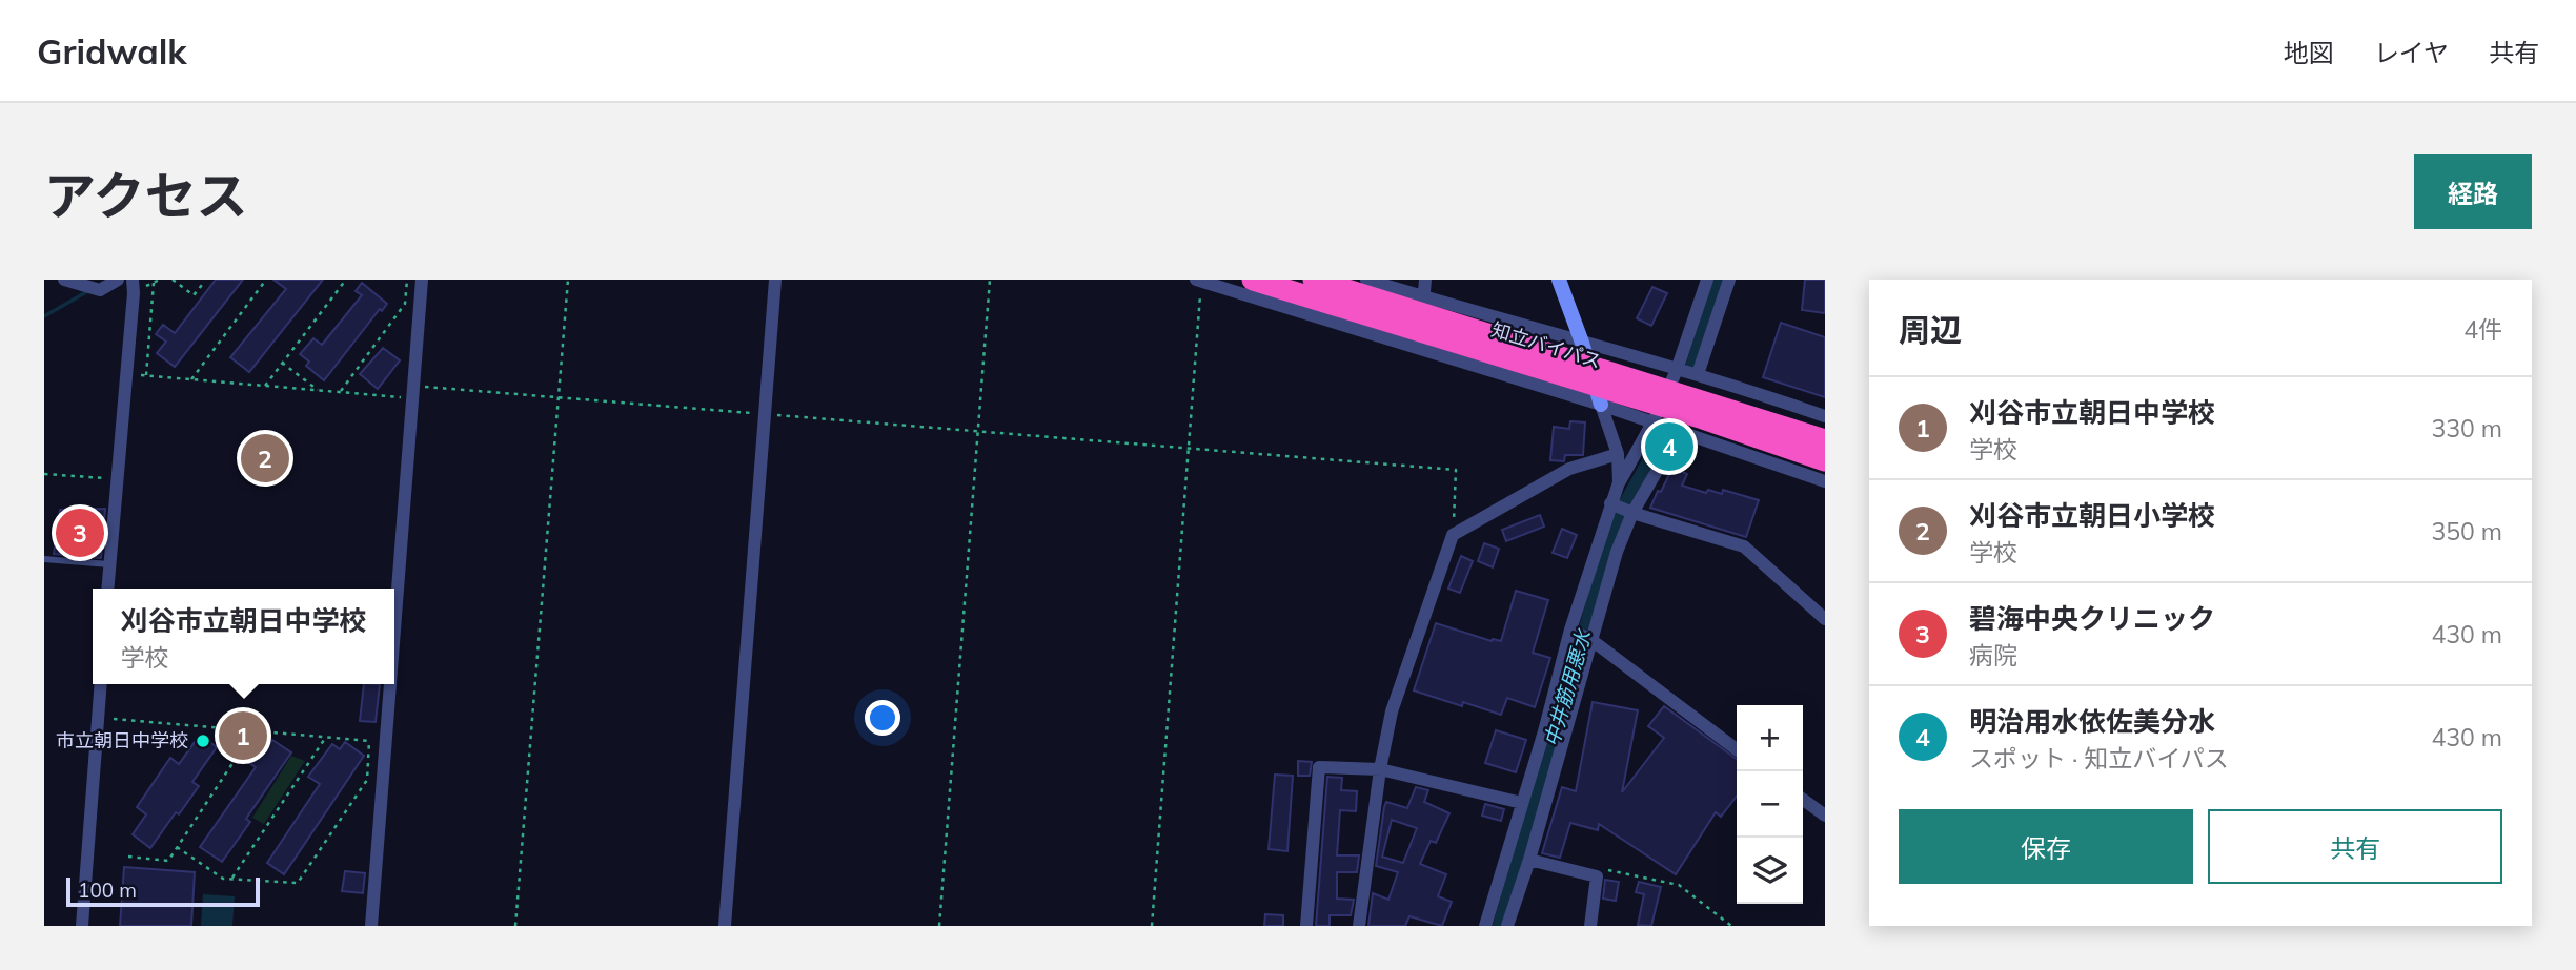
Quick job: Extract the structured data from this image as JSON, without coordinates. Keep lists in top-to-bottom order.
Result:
{
  "streets": {
    "highway": ["知立バイパス"]
  },
  "water": ["中井筋用悪水"],
  "places": ["市立朝日中学校"],
  "scale_bar": "100 m",
  "page": {
    "header": "Gridwalk",
    "nav": ["地図", "レイヤ", "共有"],
    "title": "アクセス",
    "buttons": [
      "経路",
      ["保存", "共有"]
    ],
    "heading": ["周辺", "4件"],
    "list": [
      {
        "mark": "1",
        "name": "刈谷市立朝日中学校",
        "note": "学校",
        "value": "330 m"
      },
      {
        "mark": "2",
        "name": "刈谷市立朝日小学校",
        "note": "学校",
        "value": "350 m"
      },
      {
        "mark": "3",
        "name": "碧海中央クリニック",
        "note": "病院",
        "value": "430 m"
      },
      {
        "mark": "4",
        "name": "明治用水依佐美分水",
        "note": "スポット · 知立バイパス",
        "value": "430 m"
      }
    ],
    "pins": [
      "4",
      "2",
      "3",
      "1"
    ],
    "popup": ["刈谷市立朝日中学校", "学校"],
    "map_buttons": ["+", "−"],
    "scale": "100 m"
  }
}
